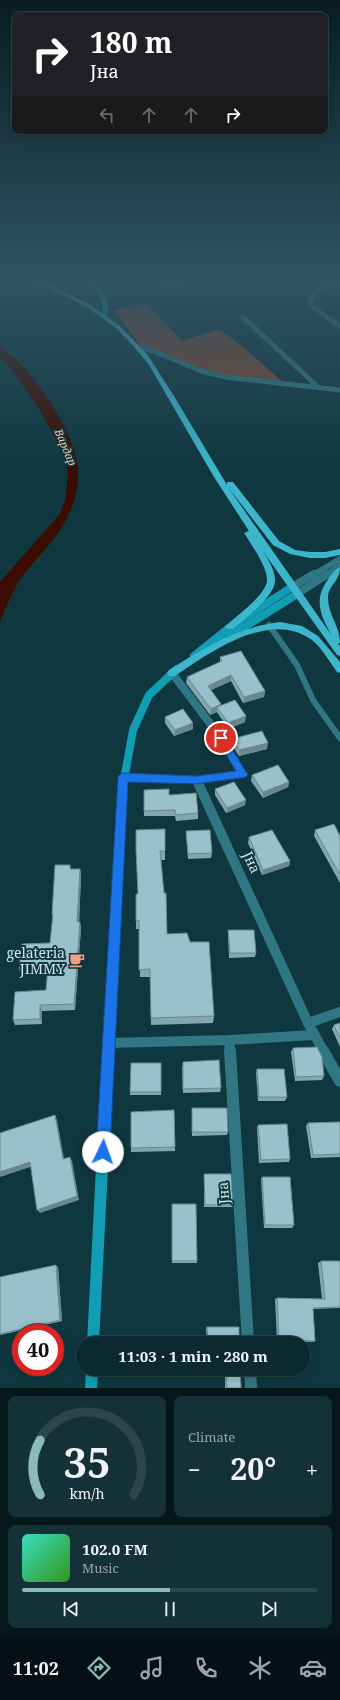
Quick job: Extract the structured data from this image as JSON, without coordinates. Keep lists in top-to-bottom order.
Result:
{
  "streets": {
    "street": ["Јна"]
  },
  "water": ["Вардар"],
  "places": {
    "cafe": ["gelateria JIMMY"]
  },
  "page": {
    "turn": ["180 m", "Јна"],
    "limit": "40",
    "trip": "11:03 · 1 min · 280 m",
    "tile": "Climate",
    "heat": ["−", "20°", "+"],
    "song": ["102.0 FM", "Music"],
    "tabs": "11:02",
    "gauge": ["35", "km/h"]
  }
}
